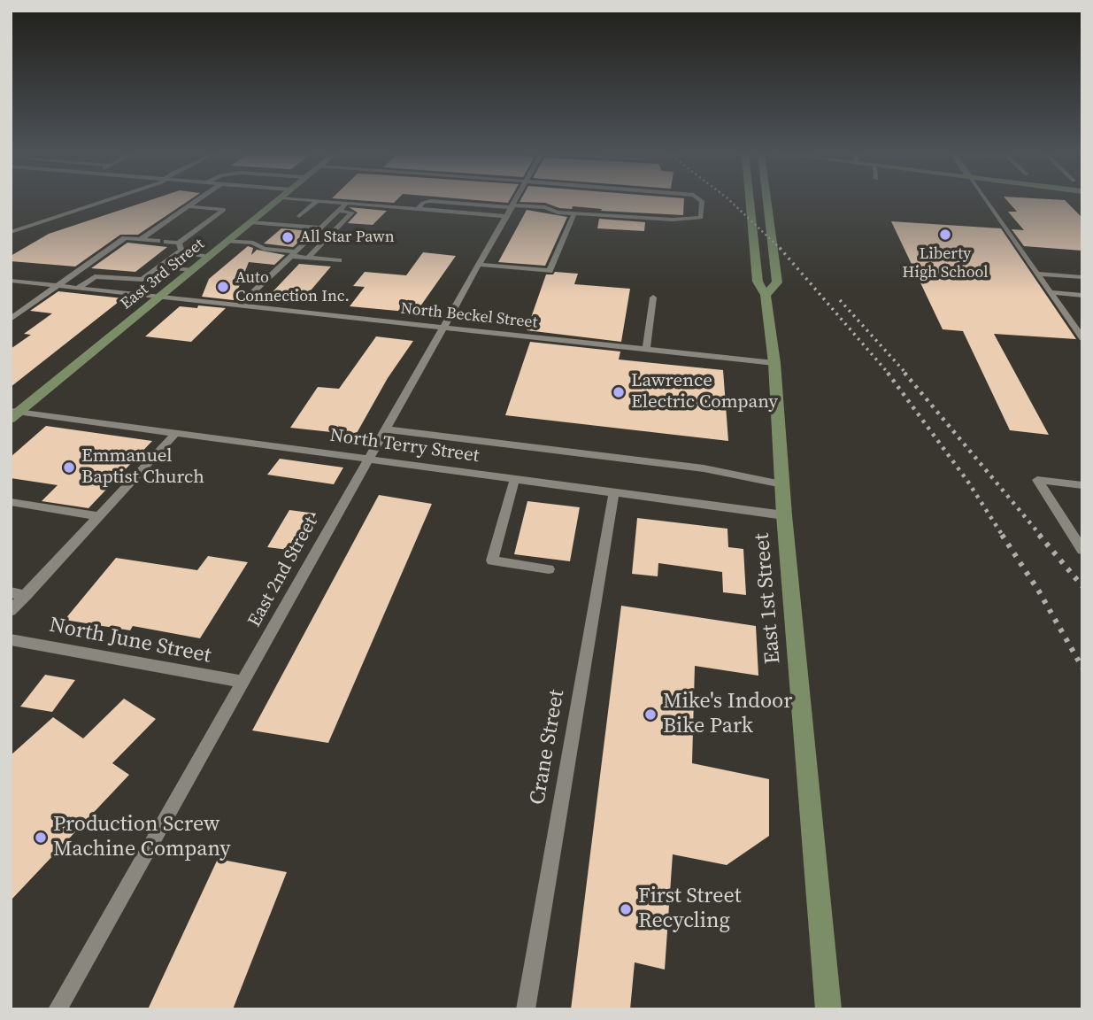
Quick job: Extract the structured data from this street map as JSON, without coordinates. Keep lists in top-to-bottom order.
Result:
{
  "streets": {
    "main road": ["East 3rd Street", "East 1st Street"],
    "street": [
      "North Beckel Street",
      "North Terry Street",
      "East 2nd Street",
      "North June Street",
      "Crane Street"
    ]
  },
  "crossings": [
    ["East 3rd Street", "North Beckel Street"],
    ["East 3rd Street", "North Terry Street"],
    ["North Beckel Street", "East 2nd Street"],
    ["North Beckel Street", "East 1st Street"],
    ["North Terry Street", "East 2nd Street"],
    ["North Terry Street", "East 1st Street"],
    ["North Terry Street", "Crane Street"],
    ["East 2nd Street", "North June Street"]
  ],
  "places": [
    "Liberty High School",
    "All Star Pawn",
    "Auto Connection Inc.",
    "Lawrence Electric Company",
    "Emmanuel Baptist Church",
    "Mike's Indoor Bike Park",
    "Production Screw Machine Company",
    "First Street Recycling"
  ]
}
